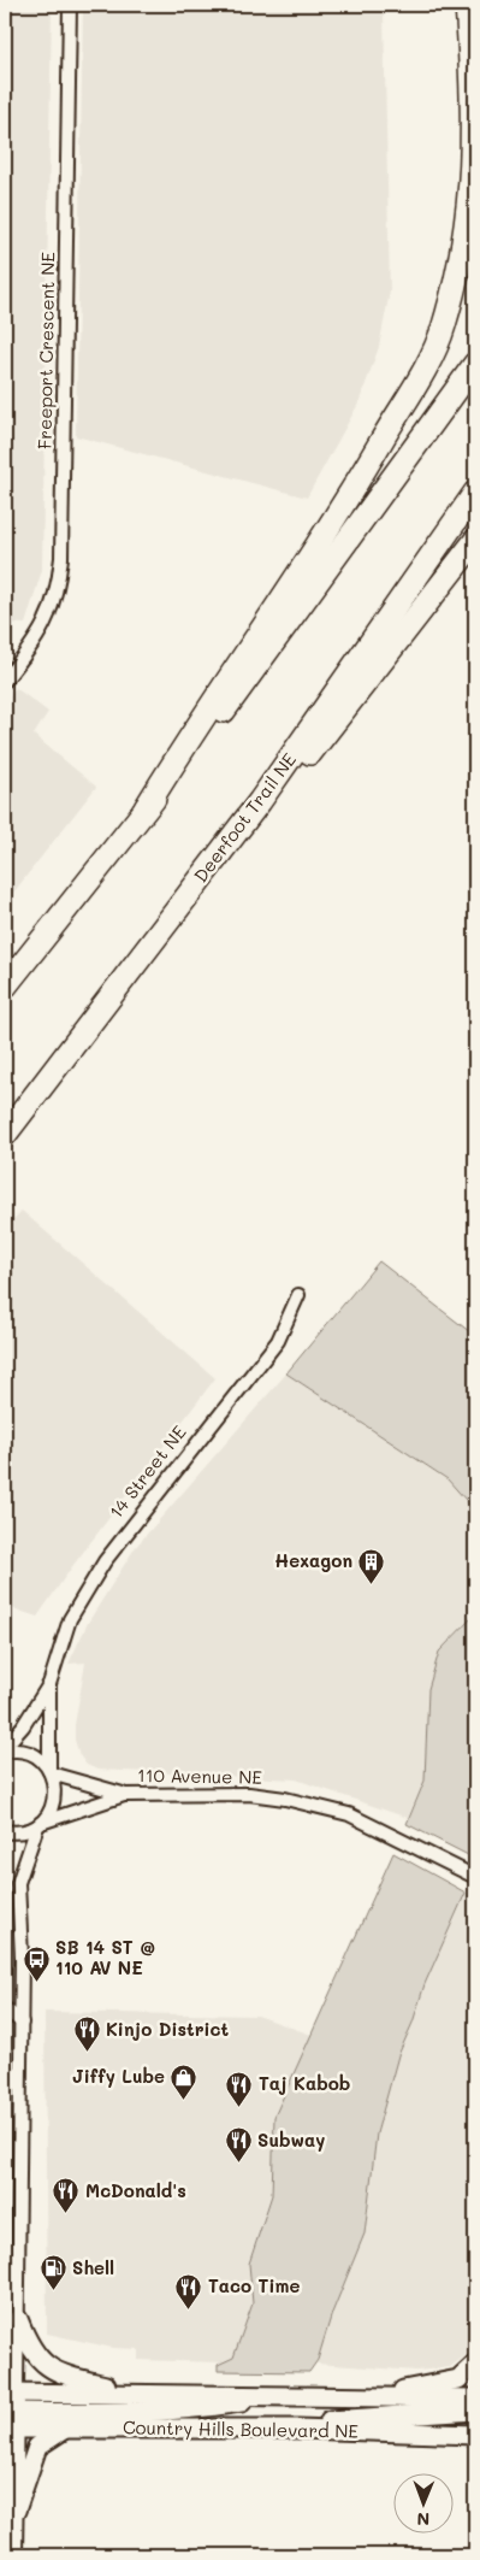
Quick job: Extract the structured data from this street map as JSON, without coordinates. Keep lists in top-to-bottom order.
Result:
{
  "streets": {
    "highway": ["Deerfoot Trail NE"],
    "main road": ["Country Hills Boulevard NE"],
    "street": ["Freeport Crescent NE", "14 Street NE", "110 Avenue NE"]
  },
  "crossings": [
    ["14 Street NE", "110 Avenue NE"]
  ],
  "places": {
    "building": ["Hexagon"],
    "bus stop": ["SB 14 ST @ 110 AV NE"],
    "restaurant": [
      "Kinjo District",
      "Taj Kabob",
      "Subway",
      "McDonald's",
      "Taco Time"
    ],
    "shop": ["Jiffy Lube"],
    "fuel station": ["Shell"]
  },
  "north": "bottom"
}
